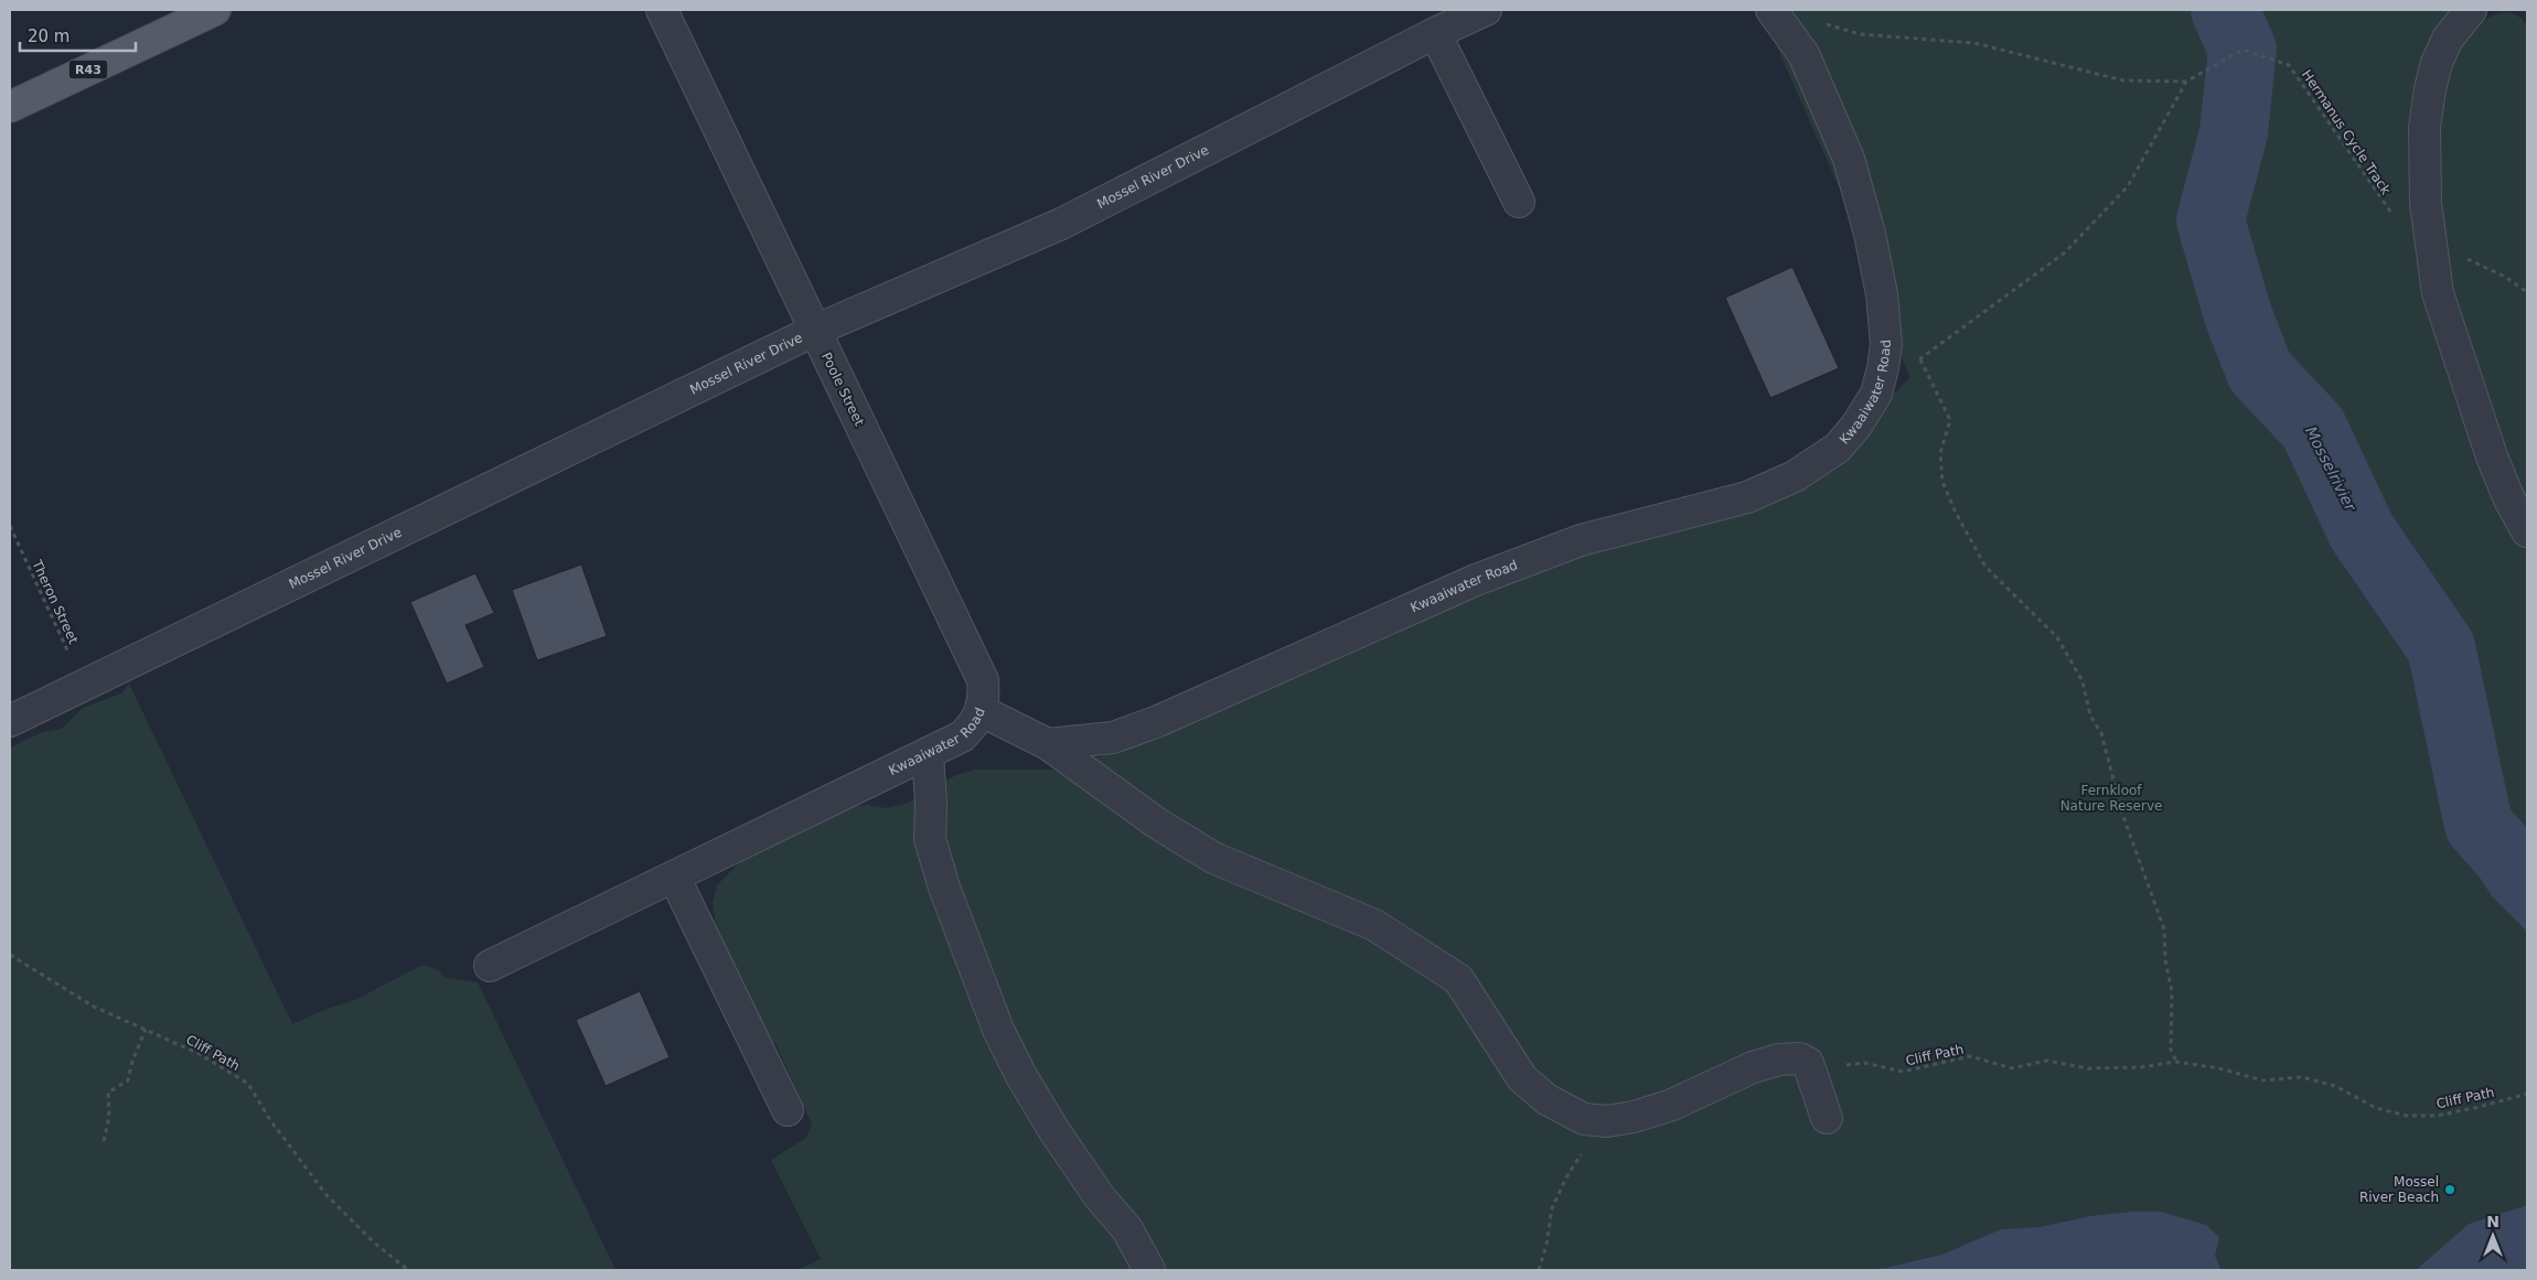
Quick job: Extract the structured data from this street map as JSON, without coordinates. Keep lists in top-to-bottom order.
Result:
{
  "streets": {
    "main road": ["R43"],
    "street": ["Mossel River Drive", "Poole Street", "Kwaaiwater Road"],
    "path": ["Hermanus Cycle Track", "Theron Street", "Cliff Path"]
  },
  "crossings": [
    ["Mossel River Drive", "Poole Street"],
    ["Mossel River Drive", "Theron Street"],
    ["Poole Street", "Kwaaiwater Road"]
  ],
  "water": ["Mosselrivier"],
  "parks": ["Fernkloof Nature Reserve"],
  "places": ["Mossel River Beach"],
  "scale_bar": "20 m",
  "north": "top"
}
